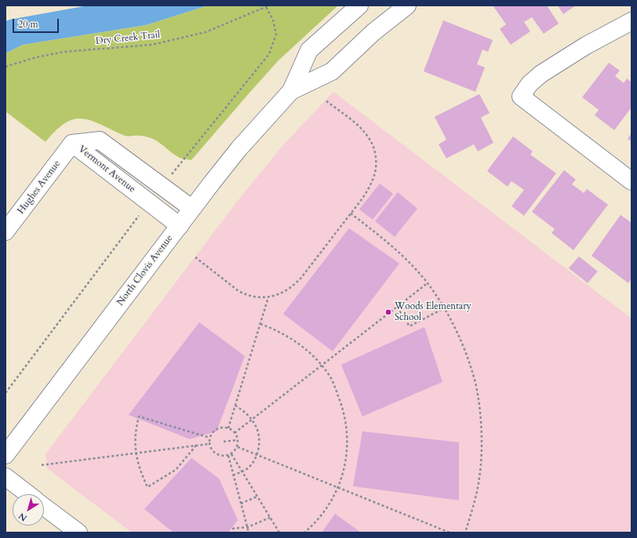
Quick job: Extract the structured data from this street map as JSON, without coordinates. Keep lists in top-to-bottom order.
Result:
{
  "streets": {
    "street": ["Vermont Avenue", "Hughes Avenue", "North Clovis Avenue"],
    "path": ["Dry Creek Trail"]
  },
  "crossings": [
    ["Vermont Avenue", "Hughes Avenue"],
    ["Vermont Avenue", "North Clovis Avenue"]
  ],
  "places": ["Woods Elementary School"],
  "scale_bar": "20 m",
  "north": "bottom left"
}
